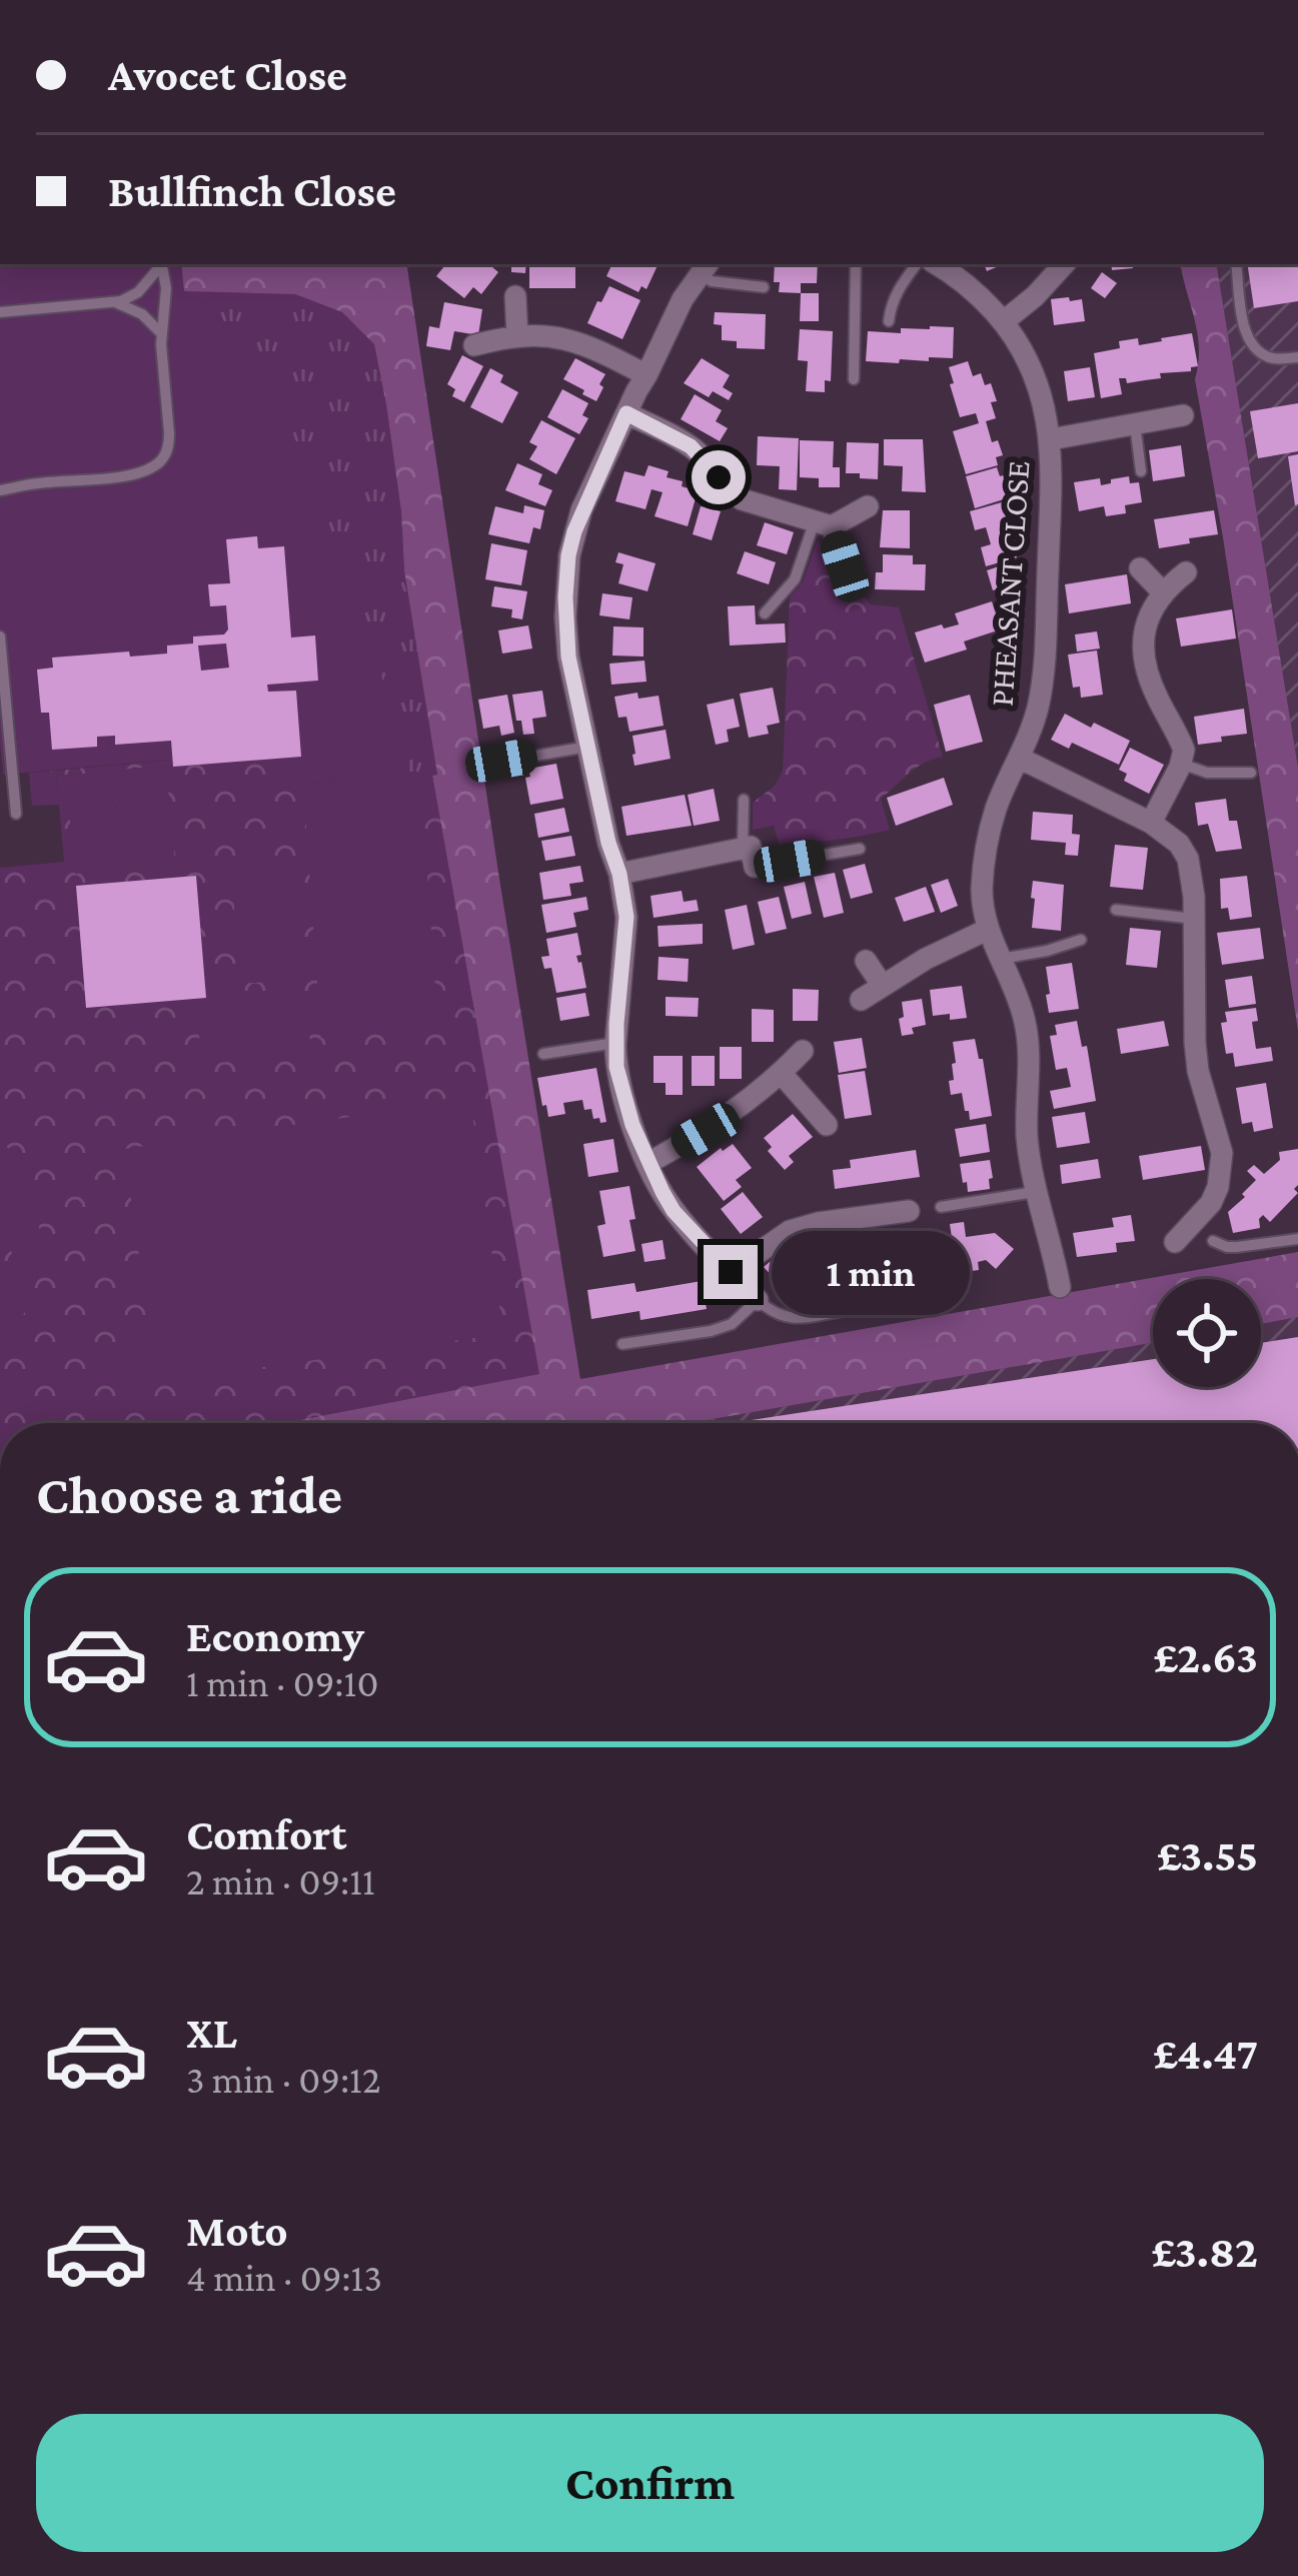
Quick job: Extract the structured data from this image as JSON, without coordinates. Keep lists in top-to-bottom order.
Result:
{
  "streets": {
    "street": ["PHEASANT CLOSE"]
  },
  "page": {
    "banner": ["Avocet Close", "Bullfinch Close"],
    "bubble": "1 min",
    "heading": "Choose a ride",
    "list": [
      {
        "name": "Economy",
        "note": "1 min · 09:10",
        "value": "£2.63"
      },
      {
        "name": "Comfort",
        "note": "2 min · 09:11",
        "value": "£3.55"
      },
      {
        "name": "XL",
        "note": "3 min · 09:12",
        "value": "£4.47"
      },
      {
        "name": "Moto",
        "note": "4 min · 09:13",
        "value": "£3.82"
      }
    ],
    "buttons": "Confirm"
  }
}
